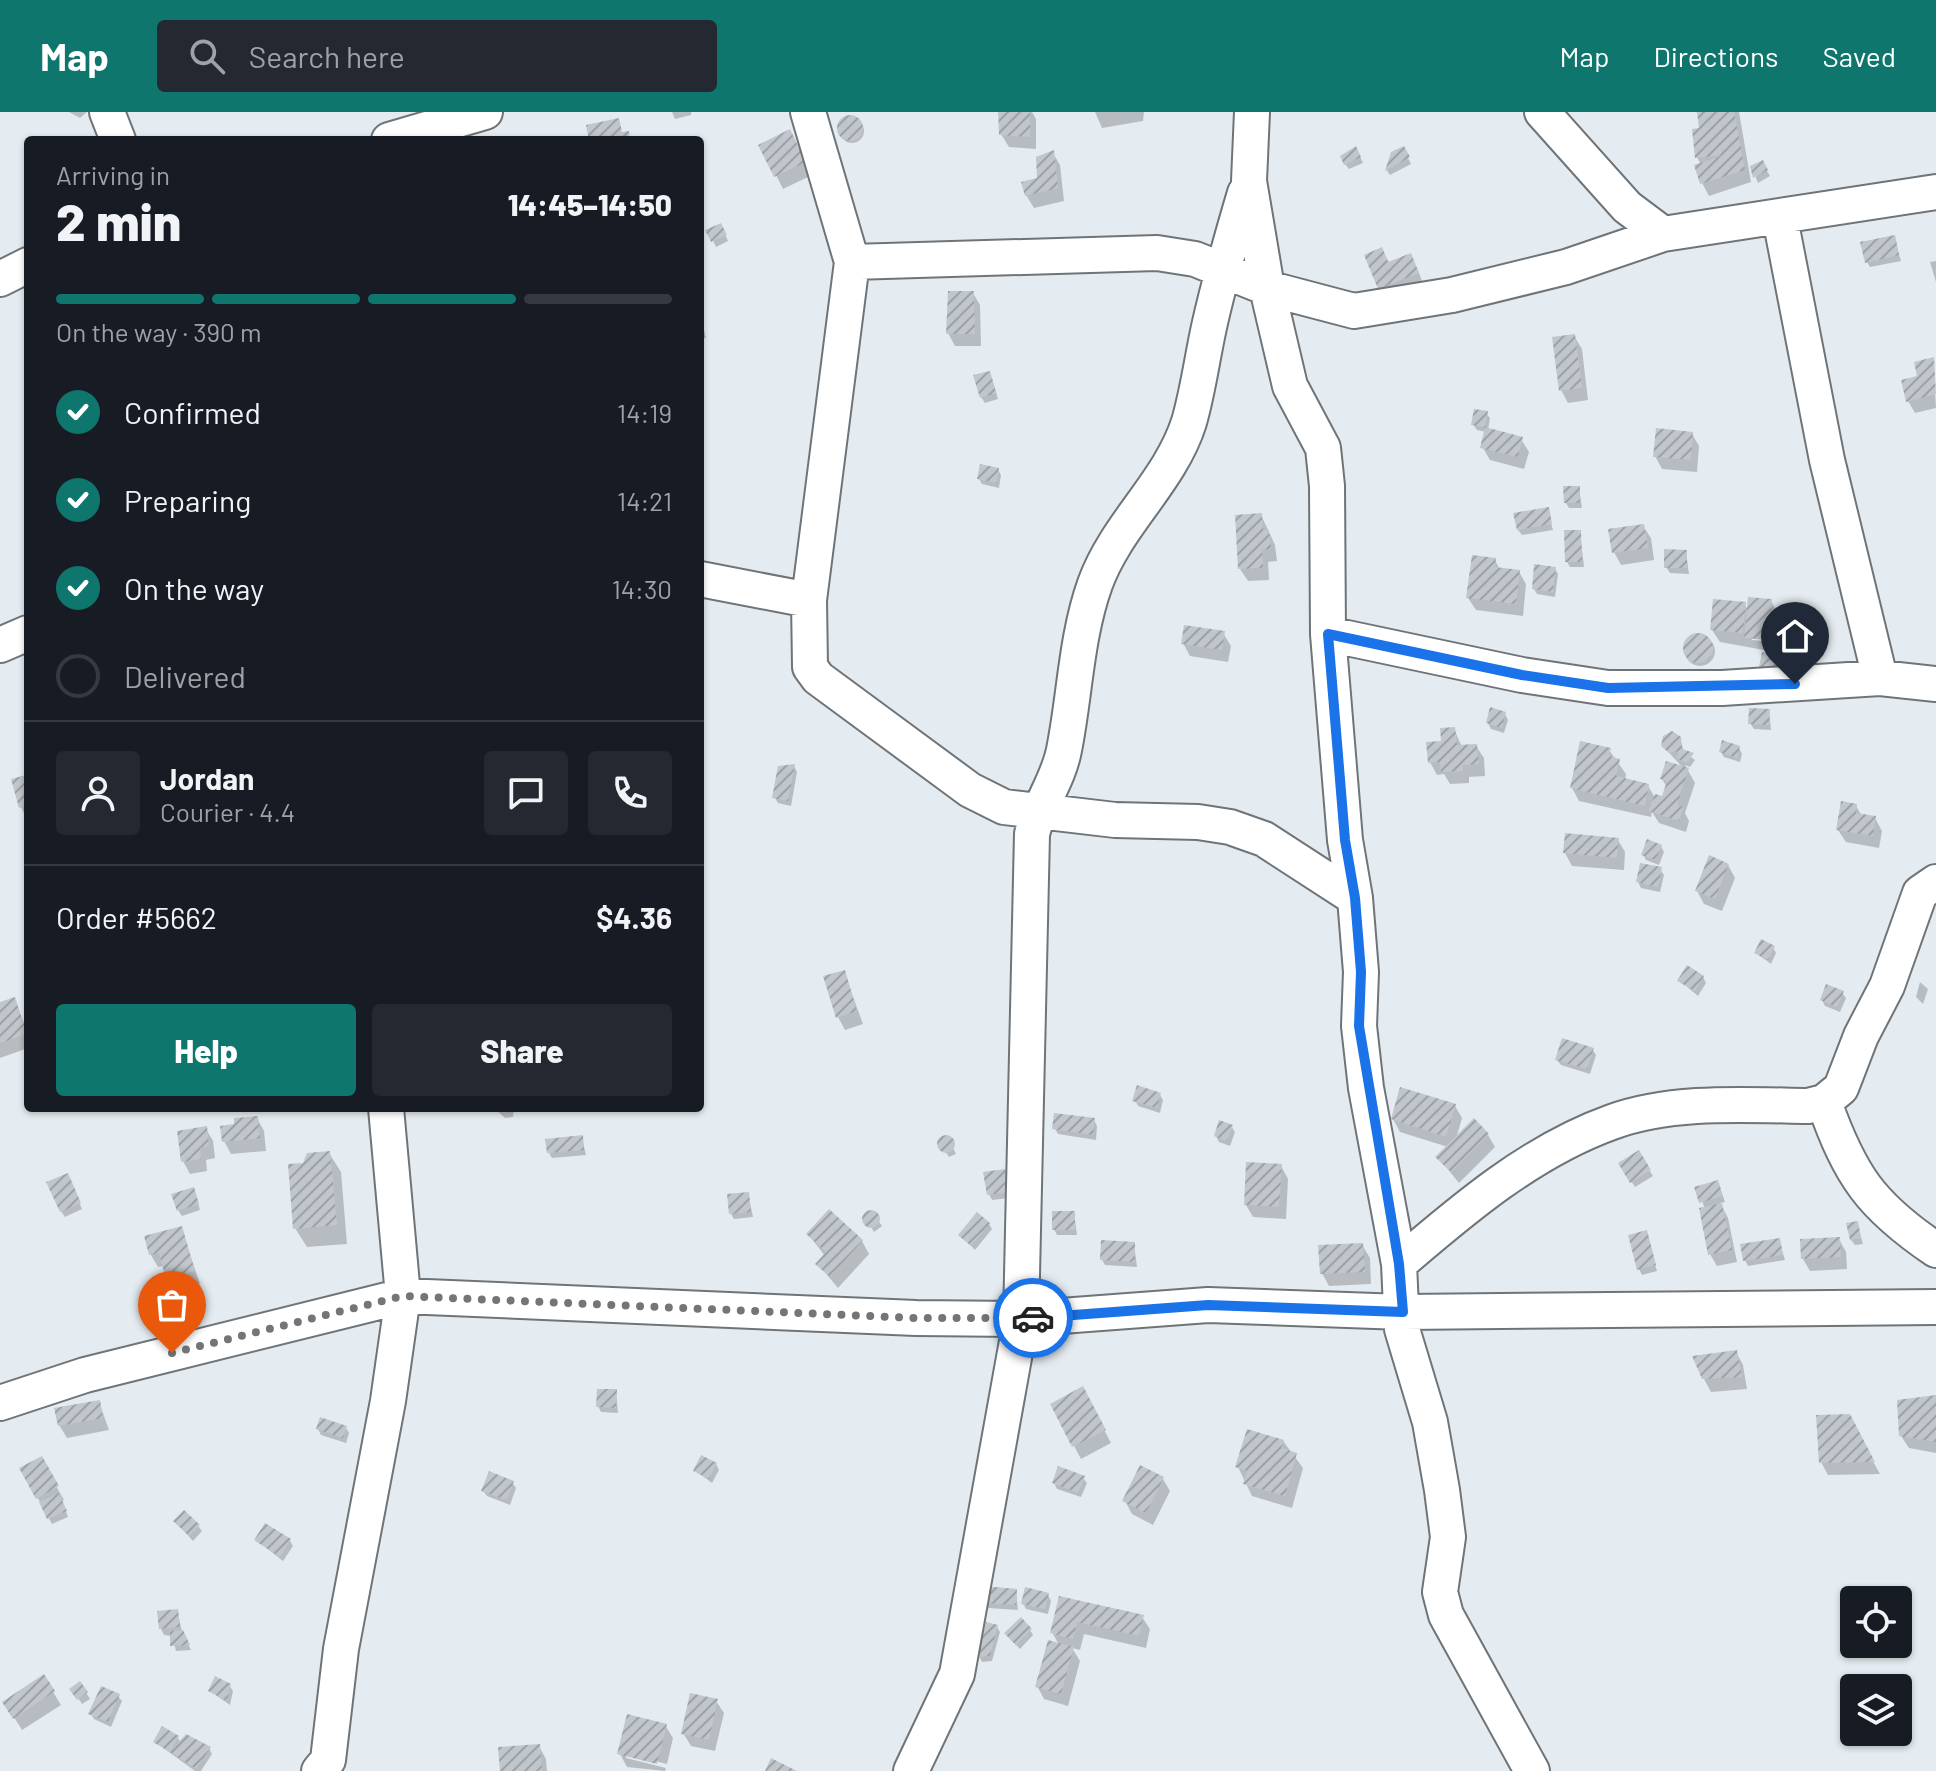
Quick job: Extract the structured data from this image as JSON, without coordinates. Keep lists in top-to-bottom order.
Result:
{
  "page": {
    "header": "Map",
    "search": "Search here",
    "nav": ["Map", "Directions", "Saved"],
    "heading": ["2 min", "Arriving in", "14:45–14:50"],
    "panel": [
      "Jordan",
      "Courier · 4.4",
      "Order #5662",
      "$4.36"
    ],
    "bar": "On the way · 390 m",
    "list": [
      ["Confirmed", "14:19"],
      ["Preparing", "14:21"],
      ["On the way", "14:30"],
      "Delivered"
    ],
    "buttons": ["Help", "Share"]
  }
}
